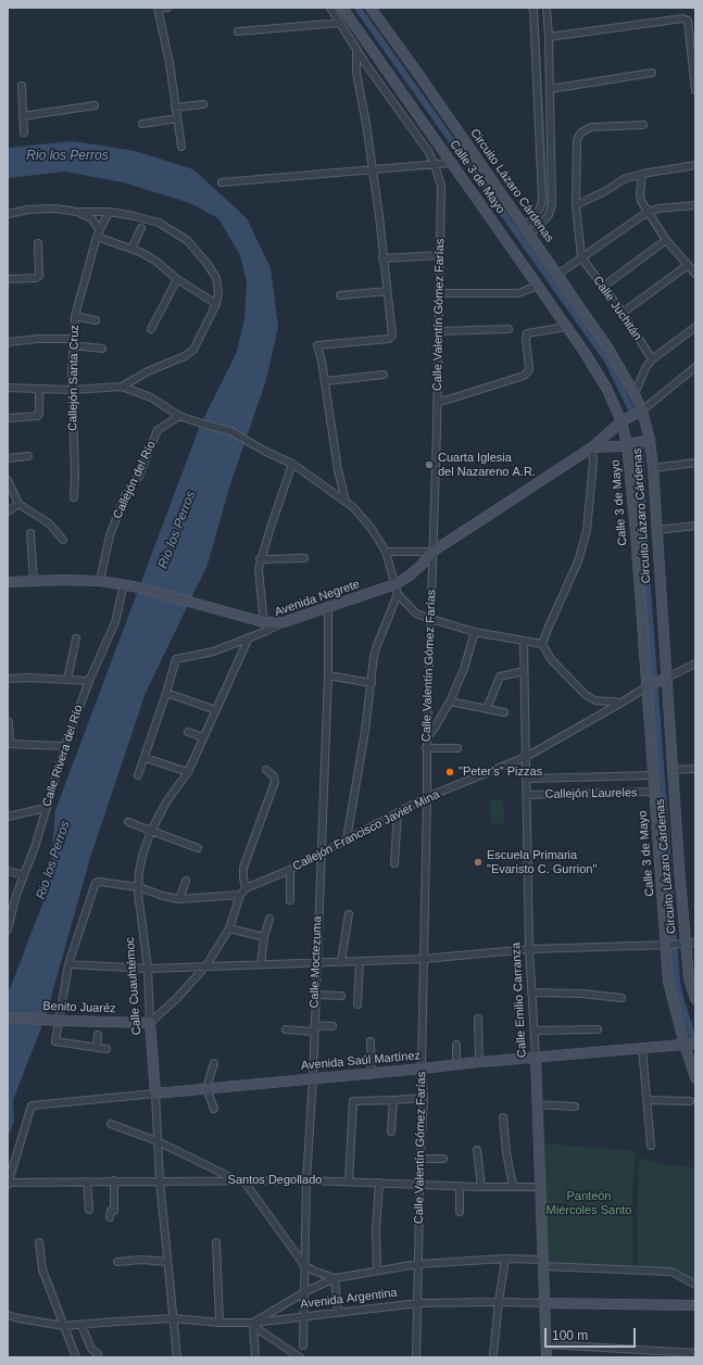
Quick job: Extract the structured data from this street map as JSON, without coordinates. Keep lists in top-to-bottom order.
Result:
{
  "streets": {
    "street": [
      "Calle 3 de Mayo",
      "Circuito Lázaro Cárdenas",
      "Calle Juchitán",
      "Calle Valentín Gómez Farías",
      "Callejón Santa Cruz",
      "Callejón del Río",
      "Avenida Negrete",
      "Calle Rivera del Río",
      "Callejón Laureles",
      "Callejón Francisco Javier Mina",
      "Calle Moctezuma",
      "Calle Cuauhtémoc",
      "Calle Emilio Carranza",
      "Benito Juaréz",
      "Avenida Saúl Martínez",
      "Santos Degollado",
      "Avenida Argentina"
    ]
  },
  "crossings": [
    ["Calle 3 de Mayo", "Circuito Lázaro Cárdenas"],
    ["Calle 3 de Mayo", "Avenida Negrete"],
    ["Calle 3 de Mayo", "Callejón Laureles"],
    ["Calle 3 de Mayo", "Callejón Francisco Javier Mina"],
    ["Calle 3 de Mayo", "Avenida Saúl Martínez"],
    ["Circuito Lázaro Cárdenas", "Avenida Negrete"],
    ["Circuito Lázaro Cárdenas", "Callejón Francisco Javier Mina"],
    ["Calle Valentín Gómez Farías", "Avenida Negrete"],
    ["Calle Valentín Gómez Farías", "Callejón Francisco Javier Mina"],
    ["Calle Valentín Gómez Farías", "Avenida Saúl Martínez"],
    ["Calle Valentín Gómez Farías", "Santos Degollado"],
    ["Calle Valentín Gómez Farías", "Avenida Argentina"],
    ["Avenida Negrete", "Calle Moctezuma"],
    ["Avenida Negrete", "Calle Cuauhtémoc"],
    ["Callejón Laureles", "Calle Emilio Carranza"],
    ["Callejón Francisco Javier Mina", "Calle Moctezuma"],
    ["Callejón Francisco Javier Mina", "Calle Emilio Carranza"],
    ["Calle Moctezuma", "Avenida Saúl Martínez"],
    ["Calle Moctezuma", "Santos Degollado"],
    ["Calle Moctezuma", "Avenida Argentina"],
    ["Calle Cuauhtémoc", "Benito Juaréz"],
    ["Calle Cuauhtémoc", "Avenida Saúl Martínez"],
    ["Calle Cuauhtémoc", "Santos Degollado"],
    ["Calle Cuauhtémoc", "Avenida Argentina"],
    ["Calle Emilio Carranza", "Avenida Saúl Martínez"],
    ["Calle Emilio Carranza", "Santos Degollado"],
    ["Calle Emilio Carranza", "Avenida Argentina"],
    ["Avenida Saúl Martínez", "Santos Degollado"]
  ],
  "water": ["Rio los Perros"],
  "parks": ["Panteón Miércoles Santo"],
  "places": ["Cuarta Iglesia del Nazareno A.R.", "\"Peter's\" Pizzas", "Escuela Primaria \"Evaristo C. Gurrion\""],
  "scale_bar": "100 m"
}
